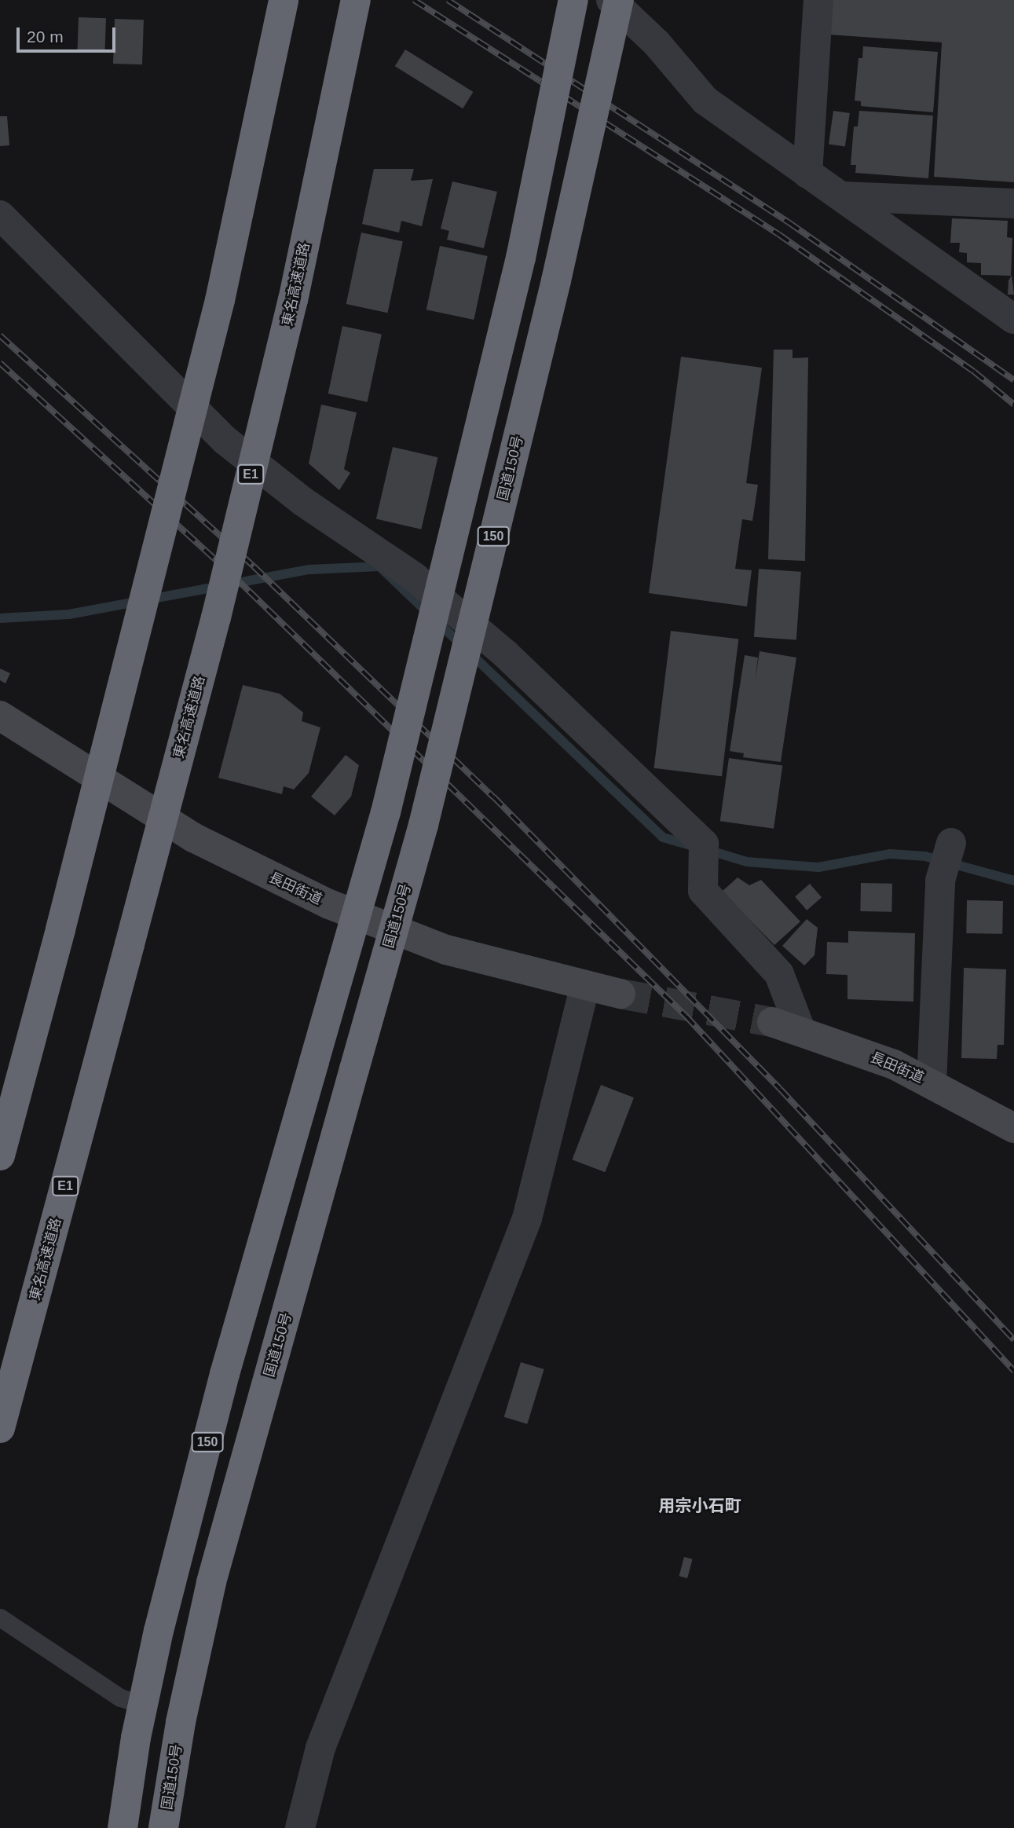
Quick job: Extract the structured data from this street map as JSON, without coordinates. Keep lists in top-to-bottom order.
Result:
{
  "streets": {
    "highway": [
      "東名高速道路",
      "国道150号",
      "E1",
      "150"
    ],
    "main road": ["長田街道"]
  },
  "districts": ["用宗小石町"],
  "scale_bar": "20 m"
}
